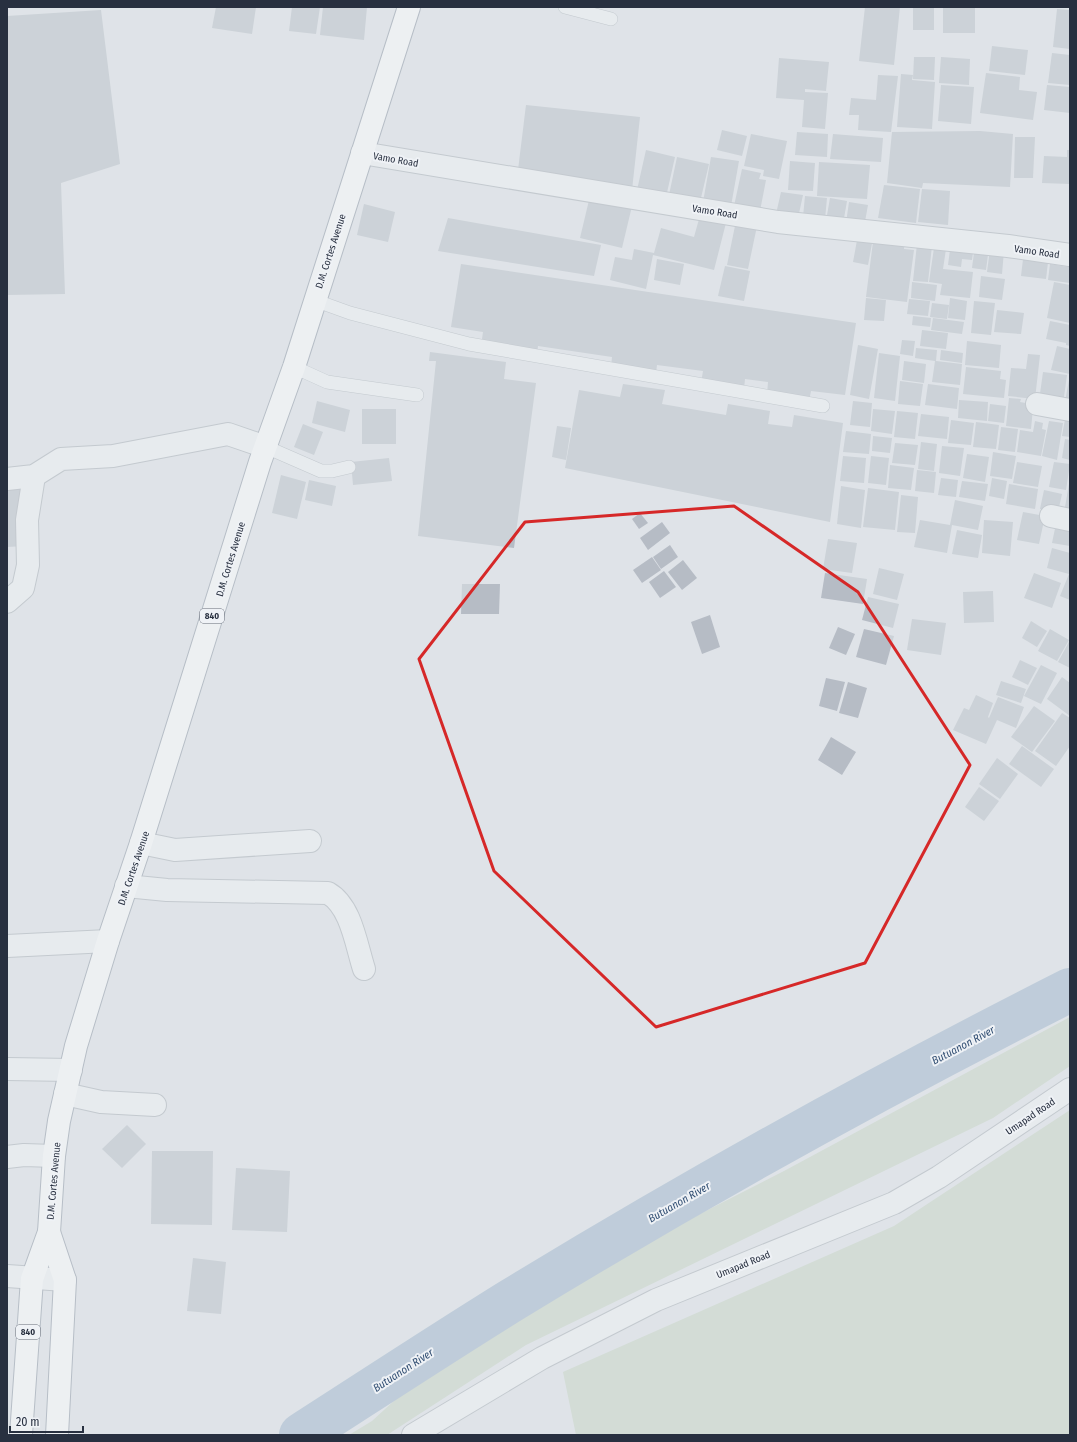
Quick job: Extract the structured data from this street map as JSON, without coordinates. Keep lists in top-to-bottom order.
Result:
{
  "streets": {
    "highway": ["D.M. Cortes Avenue", "840"],
    "street": ["Vamo Road", "Umapad Road"]
  },
  "crossings": [
    ["Vamo Road", "D.M. Cortes Avenue"]
  ],
  "water": ["Butuanon River"],
  "scale_bar": "20 m"
}
